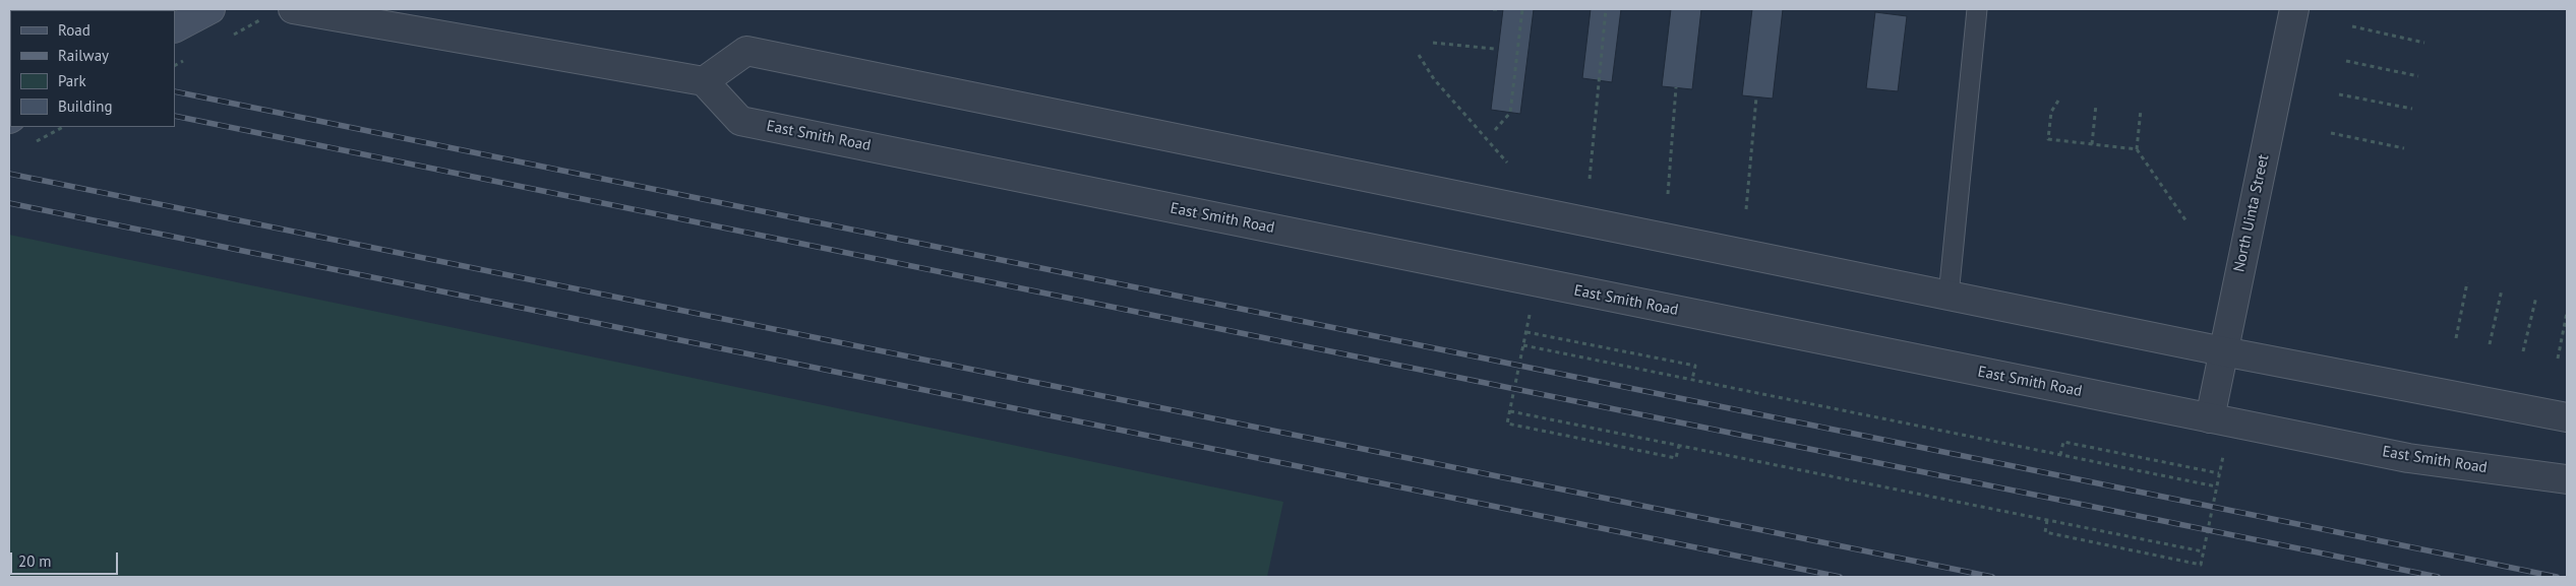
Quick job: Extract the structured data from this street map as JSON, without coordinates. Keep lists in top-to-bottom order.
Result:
{
  "streets": {
    "street": ["East Smith Road", "North Uinta Street"]
  },
  "crossings": [
    ["East Smith Road", "North Uinta Street"]
  ],
  "legend": [
    "Road",
    "Railway",
    "Park",
    "Building"
  ],
  "scale_bar": "20 m"
}
